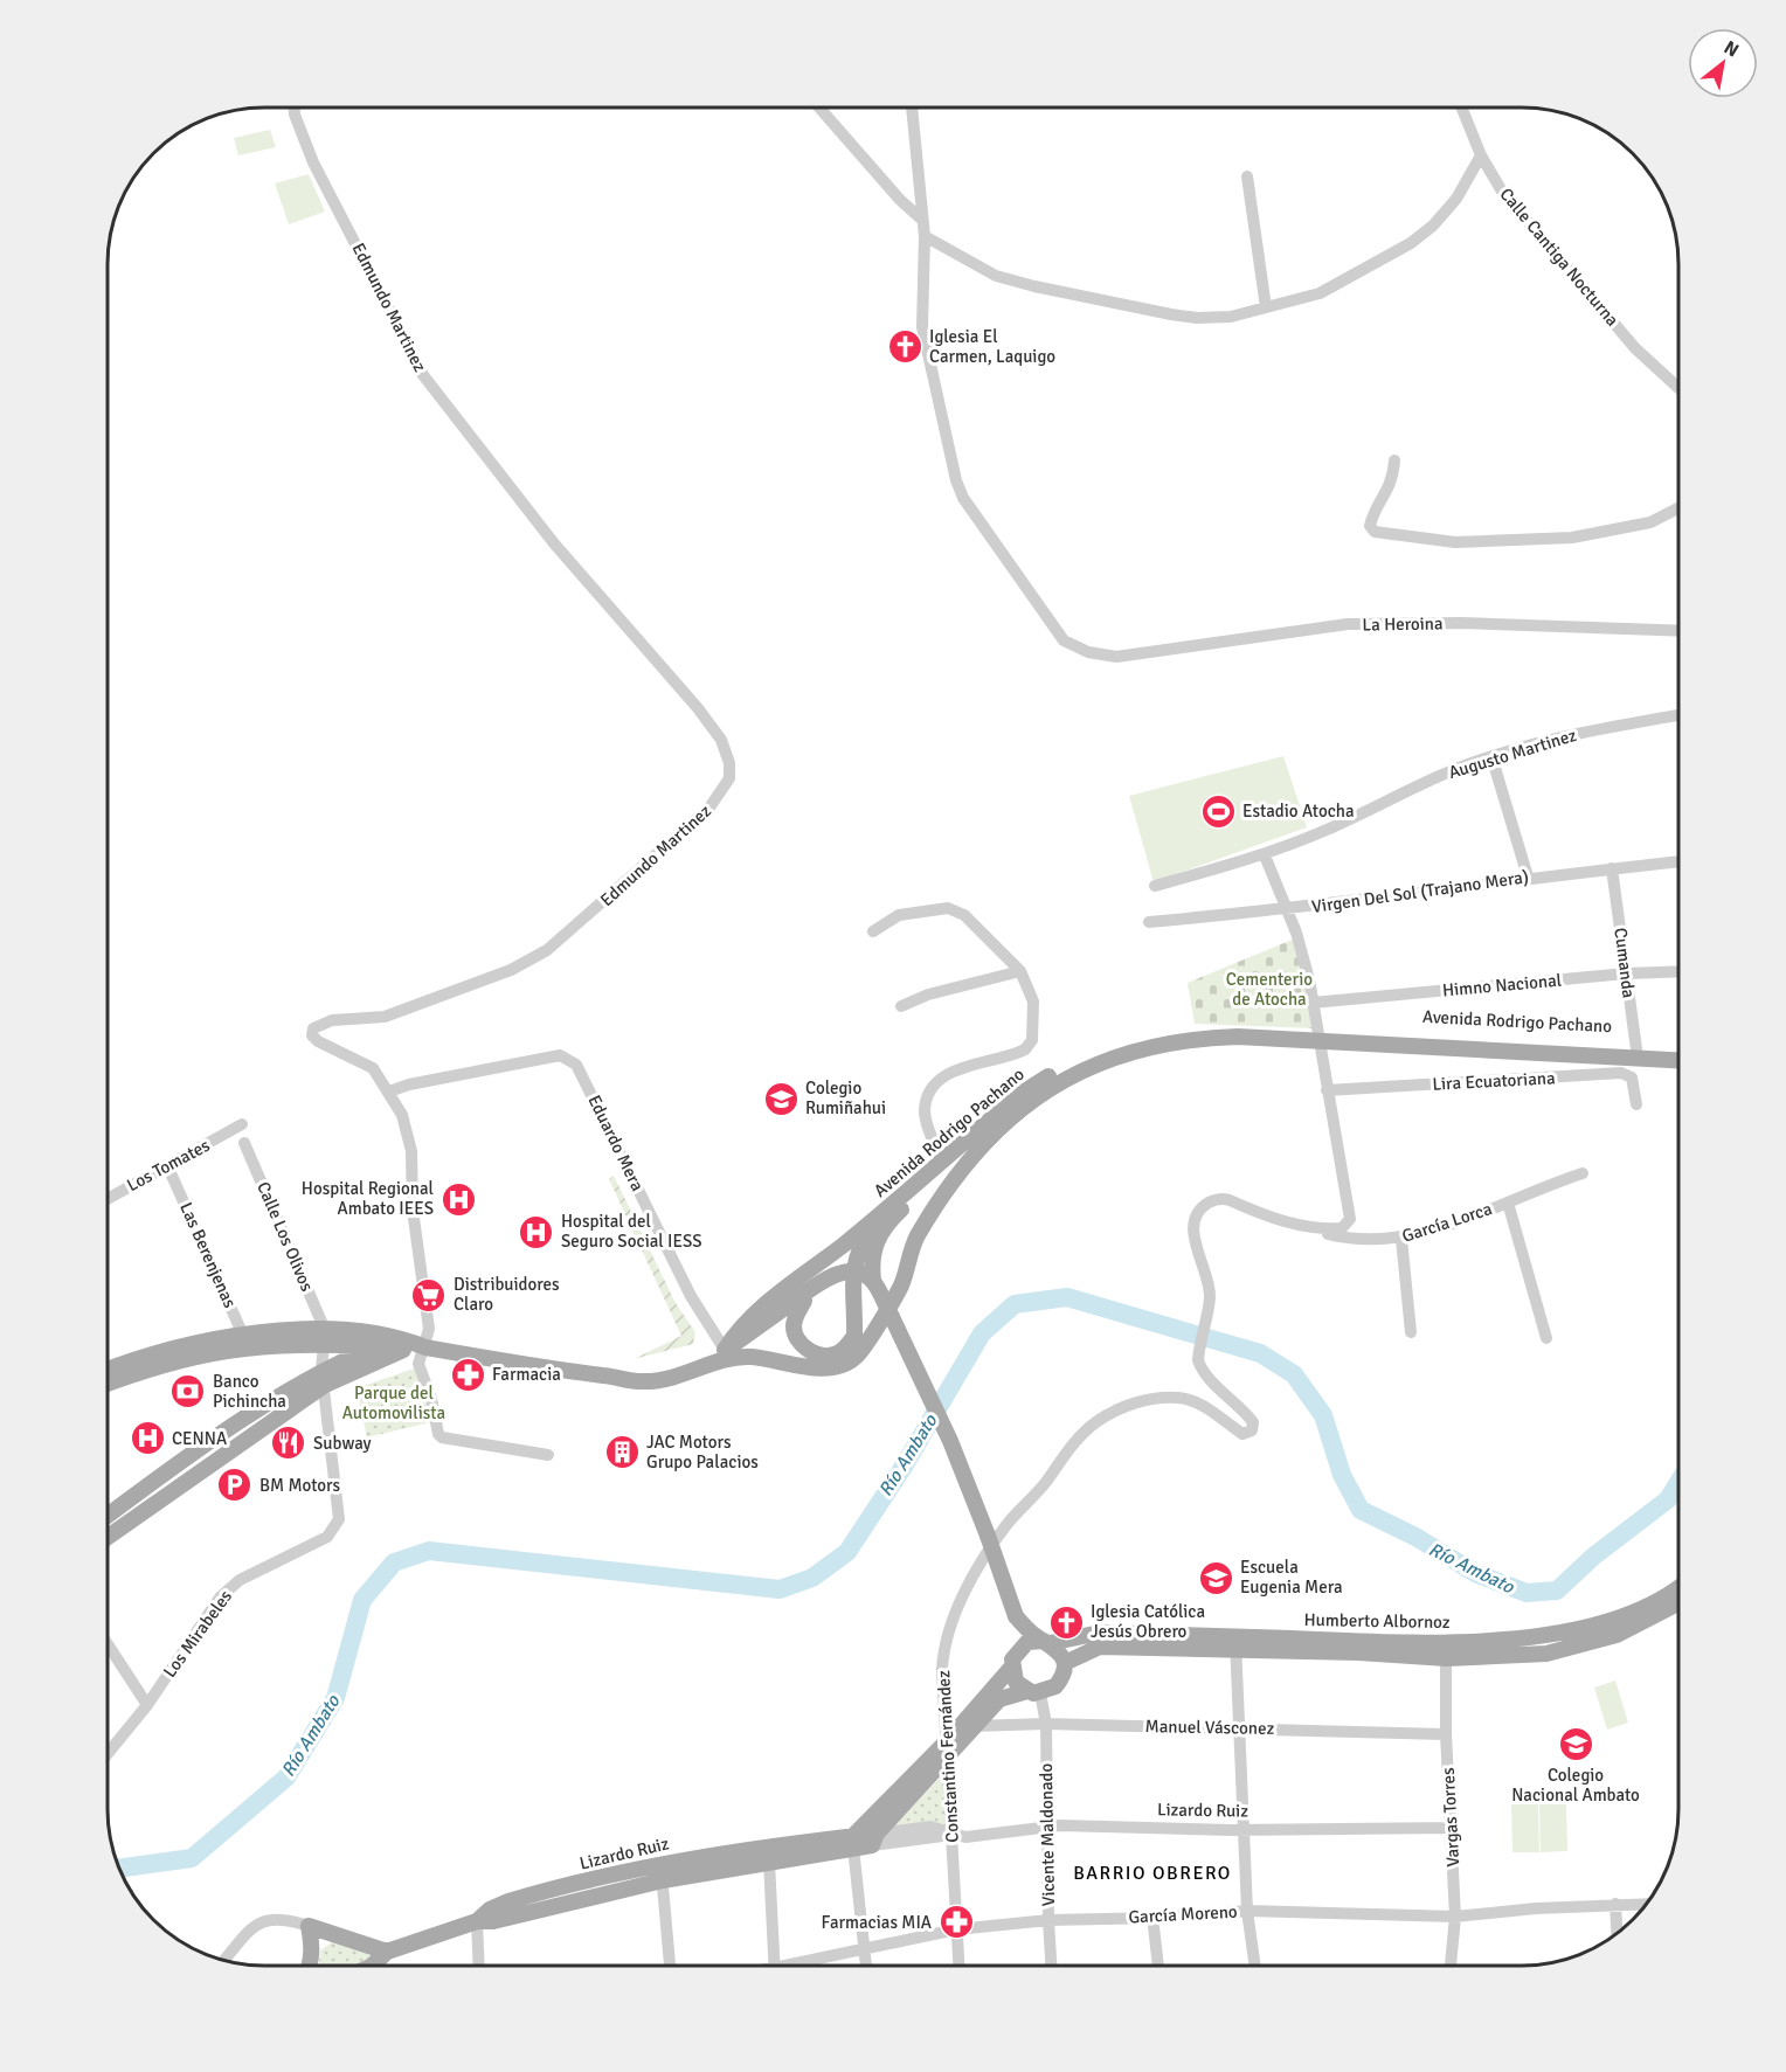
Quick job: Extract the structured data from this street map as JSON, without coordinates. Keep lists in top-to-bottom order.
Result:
{
  "streets": {
    "main road": ["Avenida Rodrigo Pachano", "Humberto Albornoz", "Lizardo Ruiz"],
    "street": [
      "Calle Cantiga Nocturna",
      "Edmundo Martinez",
      "La Heroina",
      "Augusto Martinez",
      "Virgen Del Sol (Trajano Mera)",
      "Cumanda",
      "Himno Nacional",
      "Lira Ecuatoriana",
      "Eduardo Mera",
      "Los Tomates",
      "García Lorca",
      "Calle Los Olivos",
      "Las Berenjenas",
      "Los Mirabeles",
      "Manuel Vásconez",
      "Constantino Fernández",
      "Vargas Torres",
      "Vicente Maldonado",
      "García Moreno"
    ]
  },
  "crossings": [
    ["Edmundo Martinez", "Eduardo Mera"],
    ["Virgen Del Sol (Trajano Mera)", "Cumanda"],
    ["Cumanda", "Himno Nacional"],
    ["Cumanda", "Avenida Rodrigo Pachano"],
    ["Avenida Rodrigo Pachano", "Eduardo Mera"],
    ["Los Tomates", "Las Berenjenas"],
    ["García Lorca", "Constantino Fernández"],
    ["Humberto Albornoz", "Vargas Torres"],
    ["Humberto Albornoz", "Vicente Maldonado"],
    ["Manuel Vásconez", "Vargas Torres"],
    ["Manuel Vásconez", "Vicente Maldonado"],
    ["Constantino Fernández", "Lizardo Ruiz"],
    ["Constantino Fernández", "García Moreno"],
    ["Lizardo Ruiz", "Vargas Torres"],
    ["Lizardo Ruiz", "Vicente Maldonado"],
    ["Vargas Torres", "García Moreno"],
    ["Vicente Maldonado", "García Moreno"]
  ],
  "districts": ["BARRIO OBRERO"],
  "water": ["Río Ambato"],
  "parks": ["Cementerio de Atocha", "Parque del Automovilista"],
  "places": {
    "church": ["Iglesia El Carmen, Laquigo", "Iglesia Católica Jesús Obrero"],
    "sports": ["Estadio Atocha"],
    "school or university": ["Colegio Rumiñahui", "Escuela Eugenia Mera", "Colegio Nacional Ambato"],
    "hospital": ["Hospital Regional Ambato IEES", "Hospital del Seguro Social IESS", "CENNA"],
    "supermarket": ["Distribuidores Claro"],
    "pharmacy": ["Farmacia", "Farmacias MIA"],
    "bank": ["Banco Pichincha"],
    "restaurant": ["Subway"],
    "building": ["JAC Motors Grupo Palacios"],
    "parking": ["BM Motors"]
  },
  "north": "top right"
}
